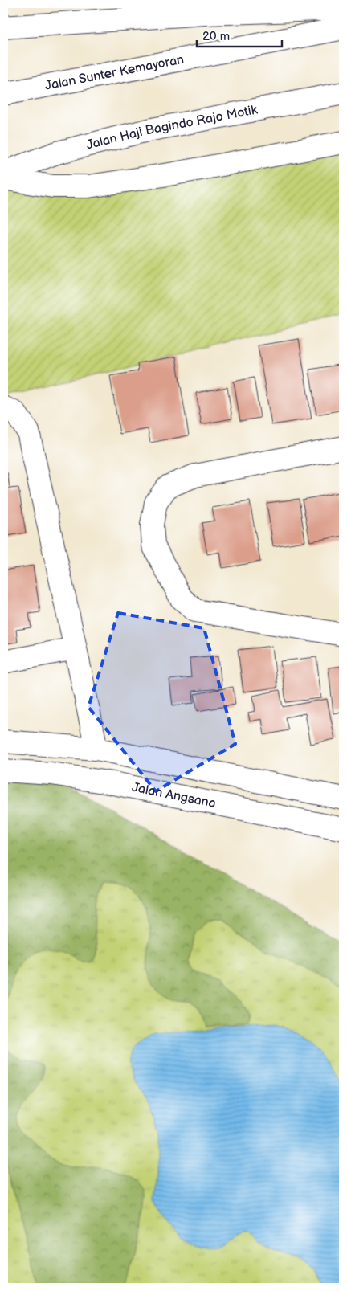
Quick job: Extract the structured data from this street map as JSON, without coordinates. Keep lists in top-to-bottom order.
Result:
{
  "streets": {
    "street": ["Jalan Sunter Kemayoran", "Jalan Haji Bagindo Rajo Motik", "Jalan Angsana"]
  },
  "scale_bar": "20 m"
}
